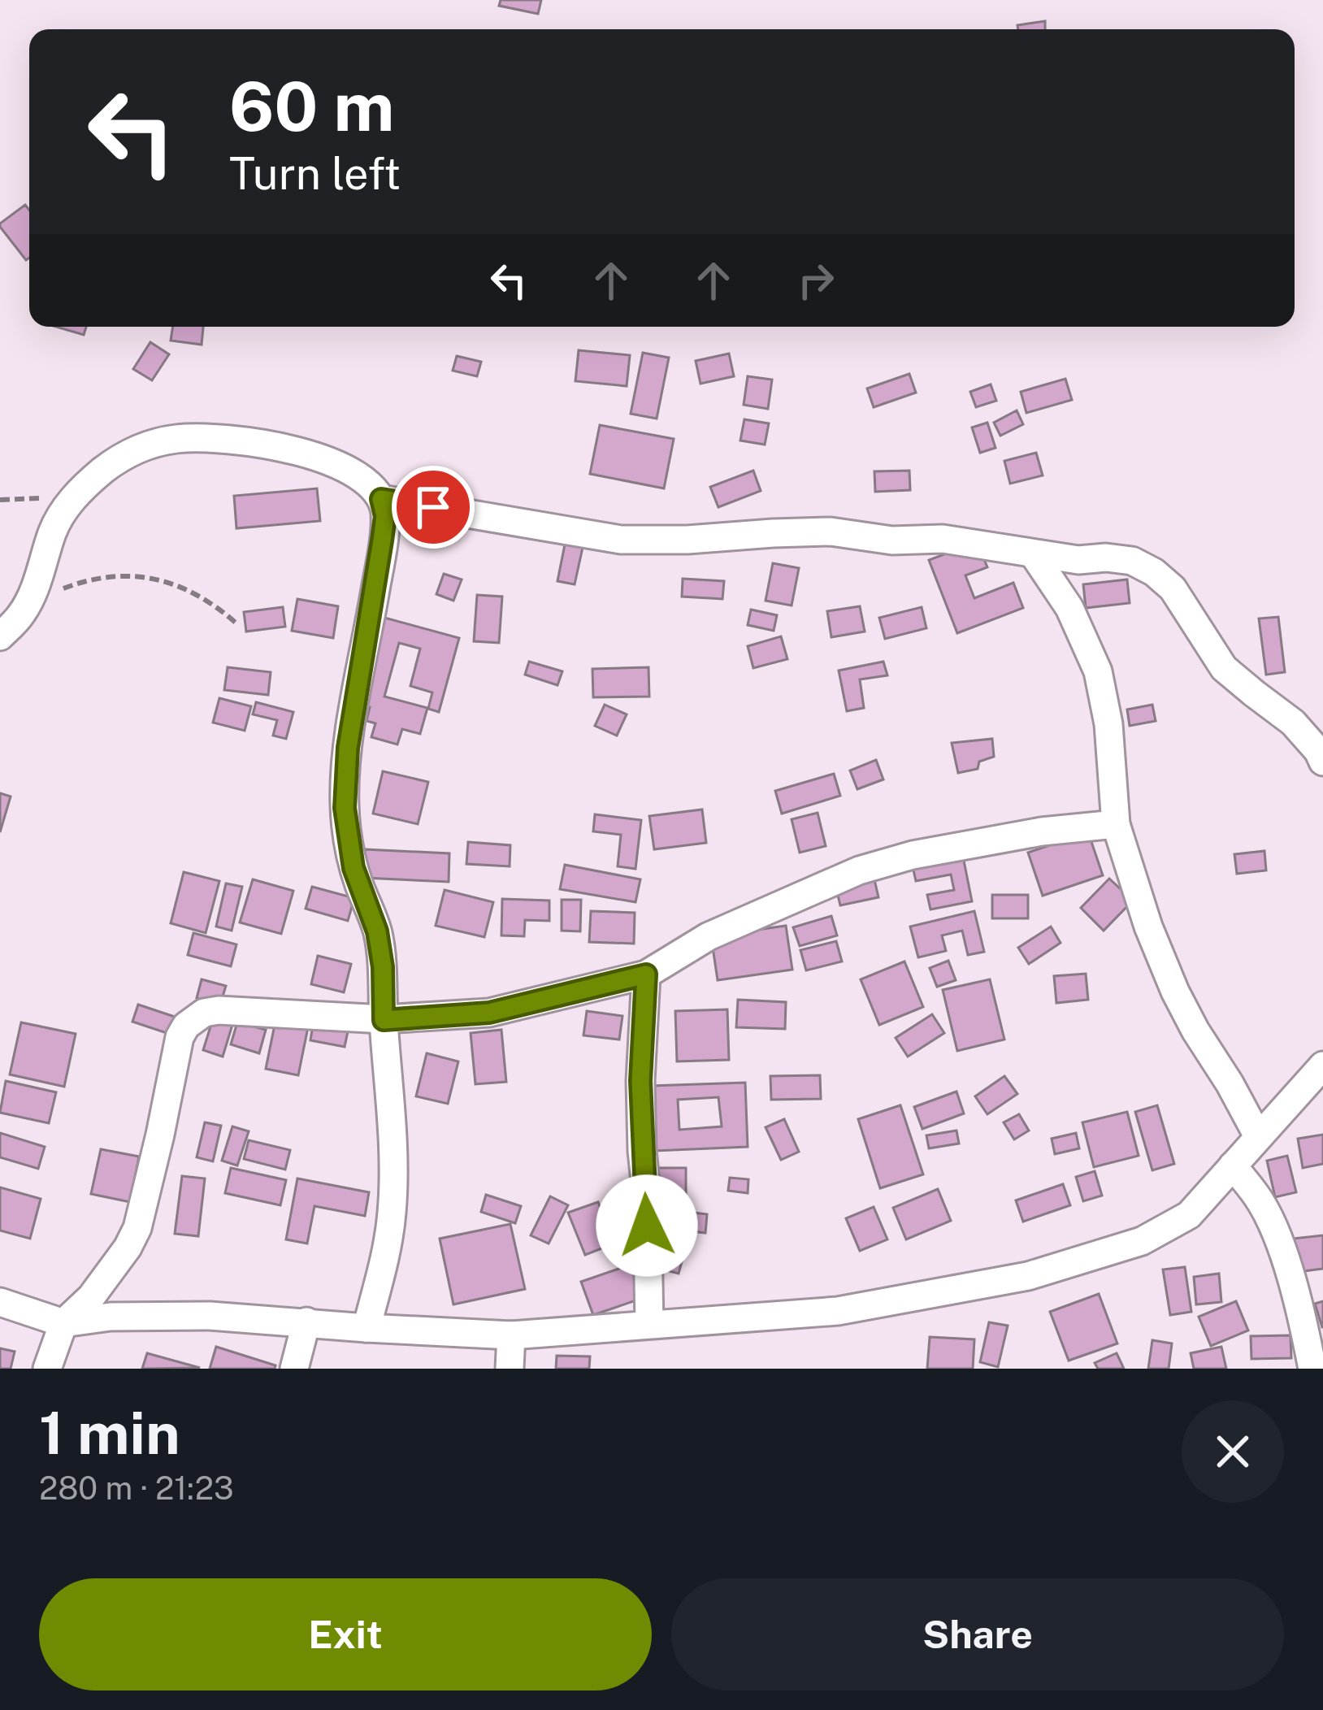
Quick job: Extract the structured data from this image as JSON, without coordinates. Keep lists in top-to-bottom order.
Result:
{
  "page": {
    "turn": ["60 m", "Turn left"],
    "heading": ["1 min", "280 m · 21:23"],
    "buttons": ["Exit", "Share"]
  }
}
